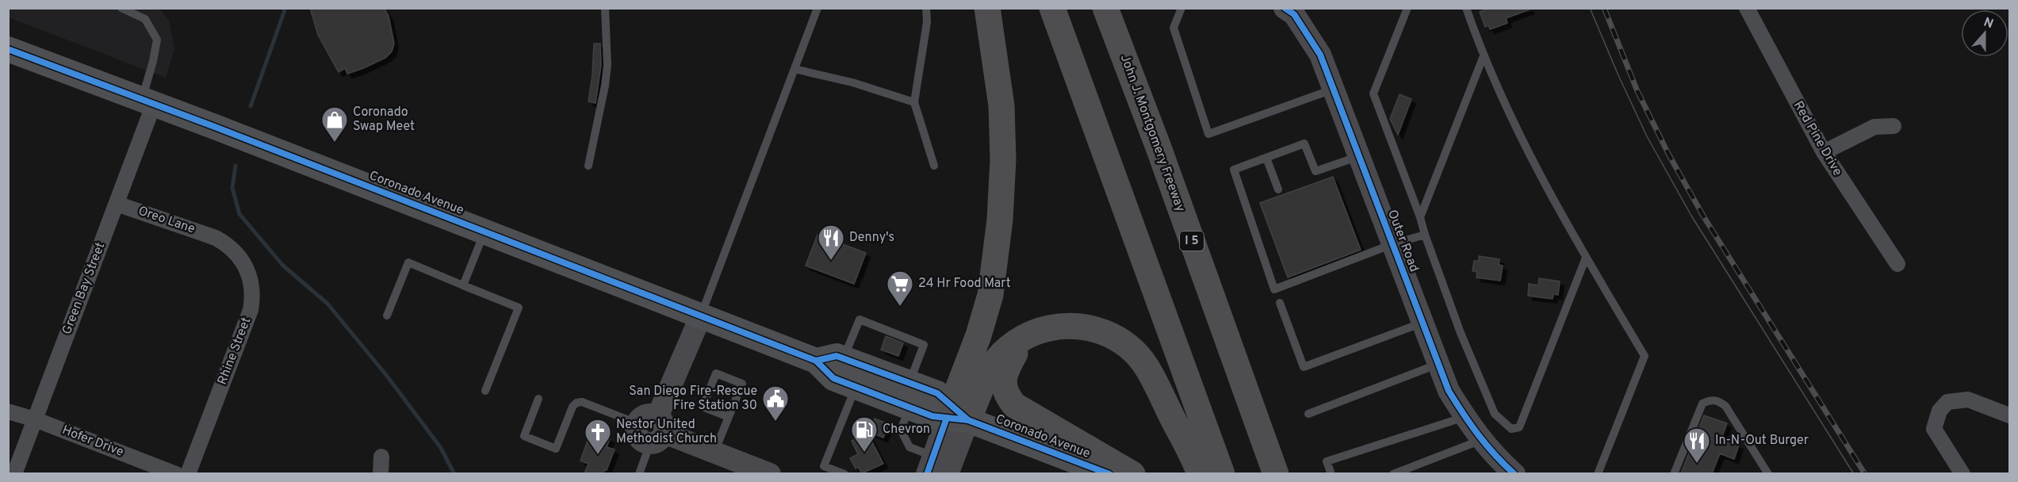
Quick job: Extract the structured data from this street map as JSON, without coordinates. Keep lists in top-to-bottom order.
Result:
{
  "streets": {
    "highway": ["John J. Montgomery Freeway", "I 5"],
    "main road": ["Coronado Avenue"],
    "street": [
      "Red Pine Drive",
      "Oreo Lane",
      "Outer Road",
      "Green Bay Street",
      "Rhine Street",
      "Hofer Drive"
    ]
  },
  "crossings": [
    ["Coronado Avenue", "Green Bay Street"],
    ["Oreo Lane", "Green Bay Street"],
    ["Oreo Lane", "Rhine Street"],
    ["Green Bay Street", "Hofer Drive"]
  ],
  "places": {
    "shop": ["Coronado Swap Meet"],
    "restaurant": ["Denny's", "In-N-Out Burger"],
    "supermarket": ["24 Hr Food Mart"],
    "public building": ["San Diego Fire-Rescue Fire Station 30"],
    "fuel station": ["Chevron"],
    "church": ["Nestor United Methodist Church"]
  },
  "north": "top"
}
